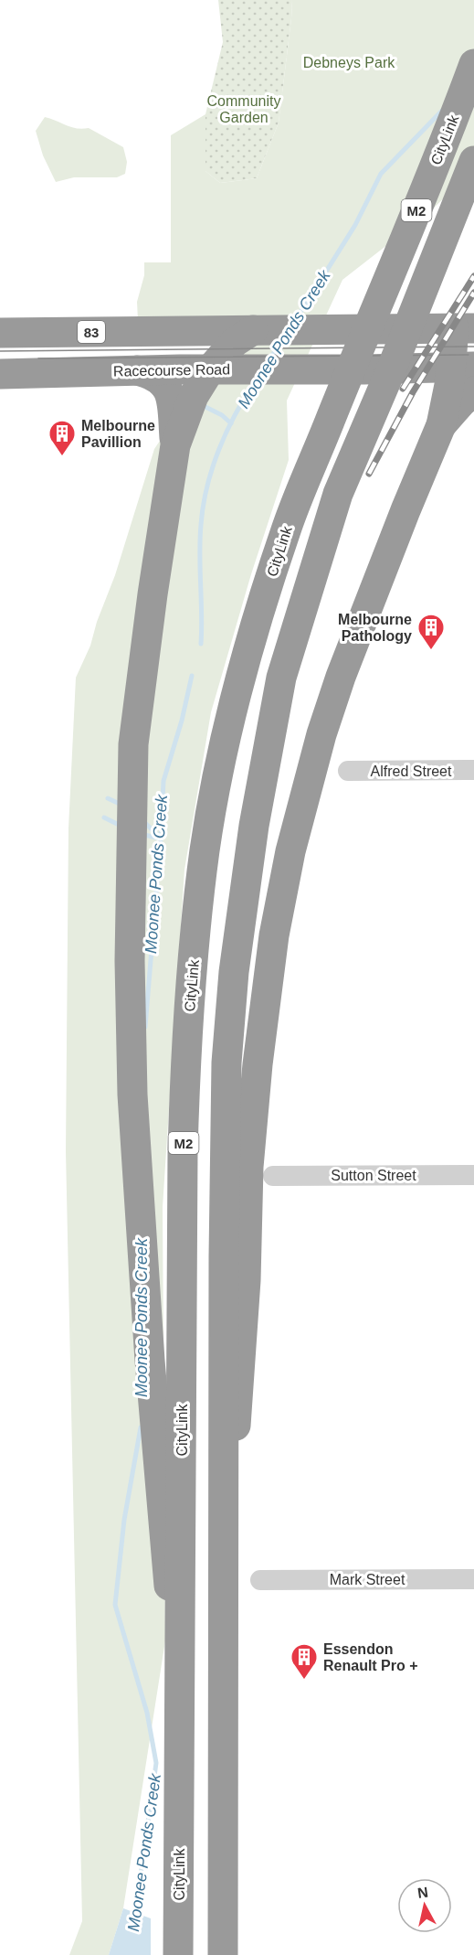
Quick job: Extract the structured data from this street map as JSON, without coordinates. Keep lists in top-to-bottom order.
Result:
{
  "streets": {
    "highway": [
      "CityLink",
      "M2",
      "83",
      "Racecourse Road"
    ],
    "street": ["Alfred Street", "Sutton Street", "Mark Street"]
  },
  "water": ["Moonee Ponds Creek"],
  "parks": ["Debneys Park", "Community Garden"],
  "places": {
    "building": ["Melbourne Pavillion", "Melbourne Pathology", "Essendon Renault Pro +"]
  },
  "north": "top"
}
